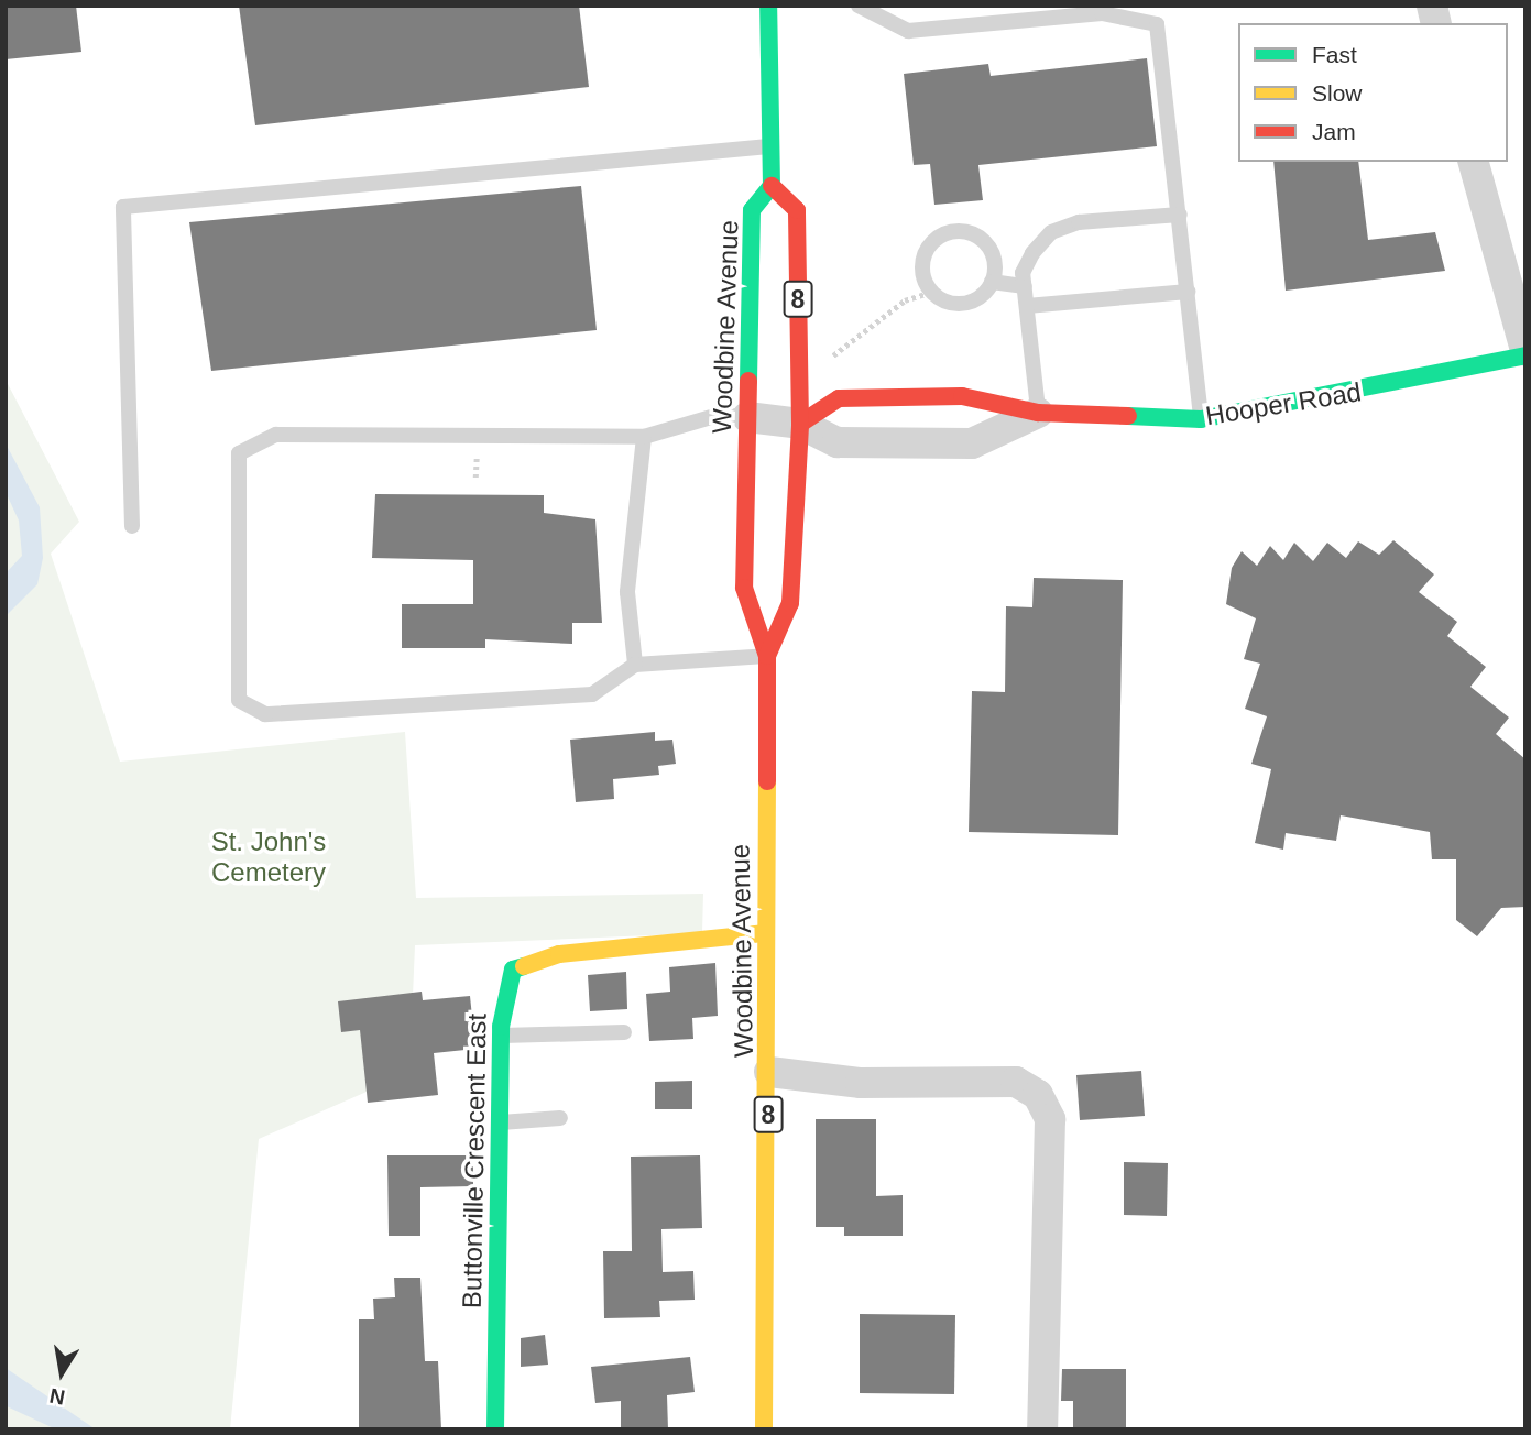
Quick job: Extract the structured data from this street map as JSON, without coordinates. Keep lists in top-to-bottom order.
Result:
{
  "streets": {
    "main road": [
      "8",
      "Woodbine Avenue",
      "Hooper Road",
      "Buttonville Crescent East"
    ]
  },
  "crossings": [
    ["Woodbine Avenue", "Hooper Road"],
    ["Woodbine Avenue", "Buttonville Crescent East"]
  ],
  "parks": ["St. John's Cemetery"],
  "legend": ["Fast", "Slow", "Jam"],
  "north": "bottom"
}
